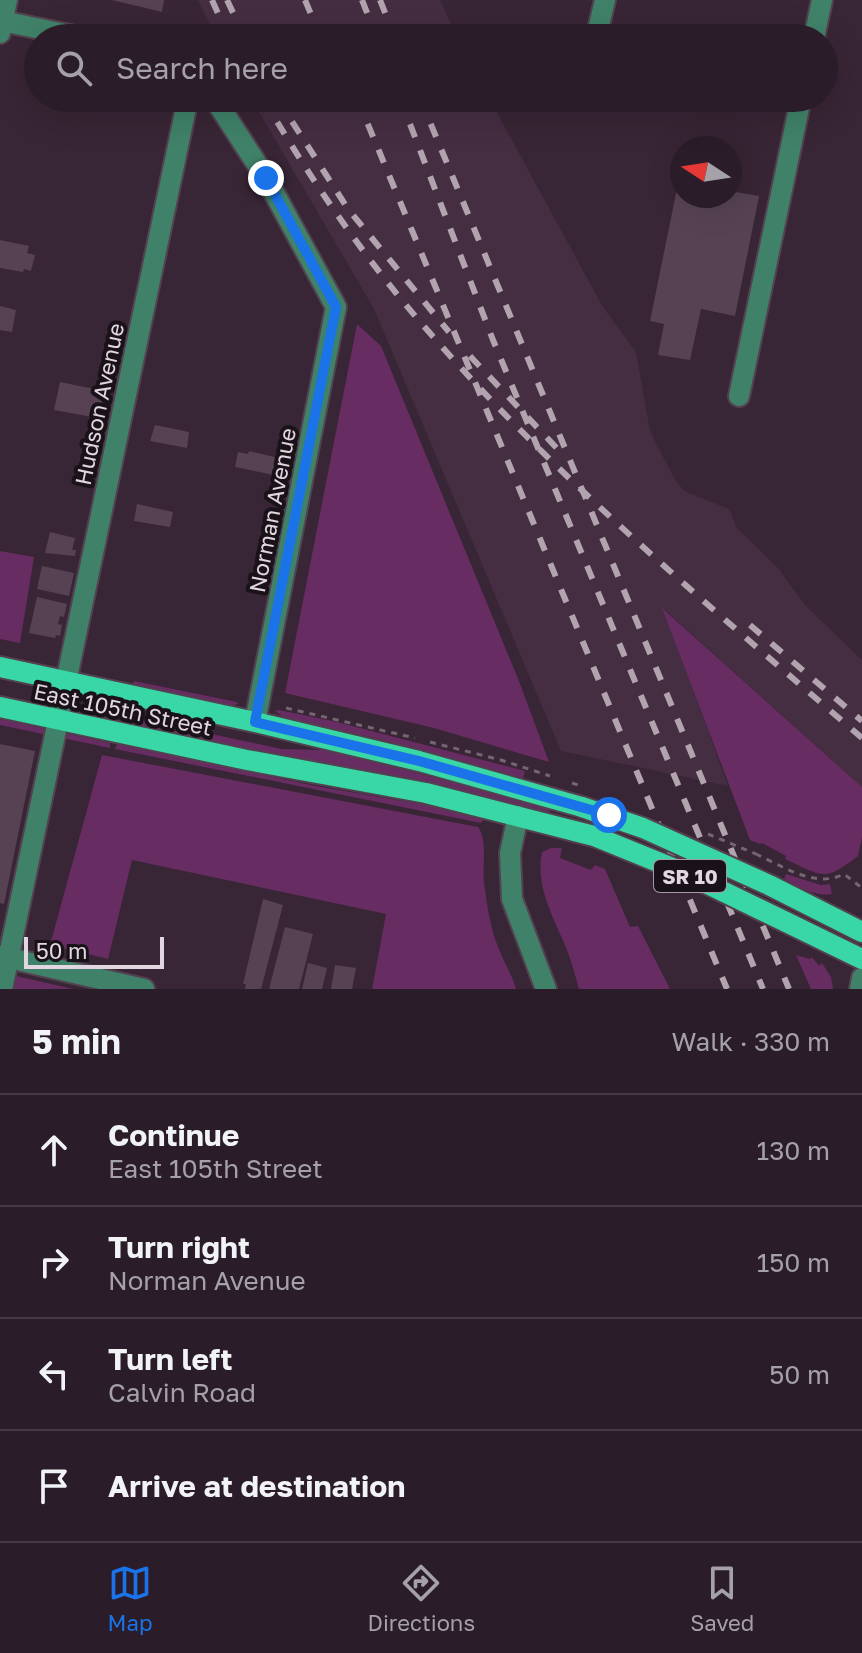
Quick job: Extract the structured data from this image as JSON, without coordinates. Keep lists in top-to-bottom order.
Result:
{
  "streets": {
    "main road": ["East 105th Street", "SR 10"],
    "street": ["Hudson Avenue", "Norman Avenue"]
  },
  "crossings": [
    ["Hudson Avenue", "East 105th Street"],
    ["Norman Avenue", "East 105th Street"]
  ],
  "scale_bar": "50 m",
  "north": "left",
  "page": {
    "search": "Search here",
    "scale": "50 m",
    "heading": ["5 min", "Walk · 330 m"],
    "list": [
      ["Continue", "East 105th Street", "130 m"],
      ["Turn right", "Norman Avenue", "150 m"],
      ["Turn left", "Calvin Road", "50 m"],
      "Arrive at destination"
    ],
    "nav": ["Map", "Directions", "Saved"]
  }
}
